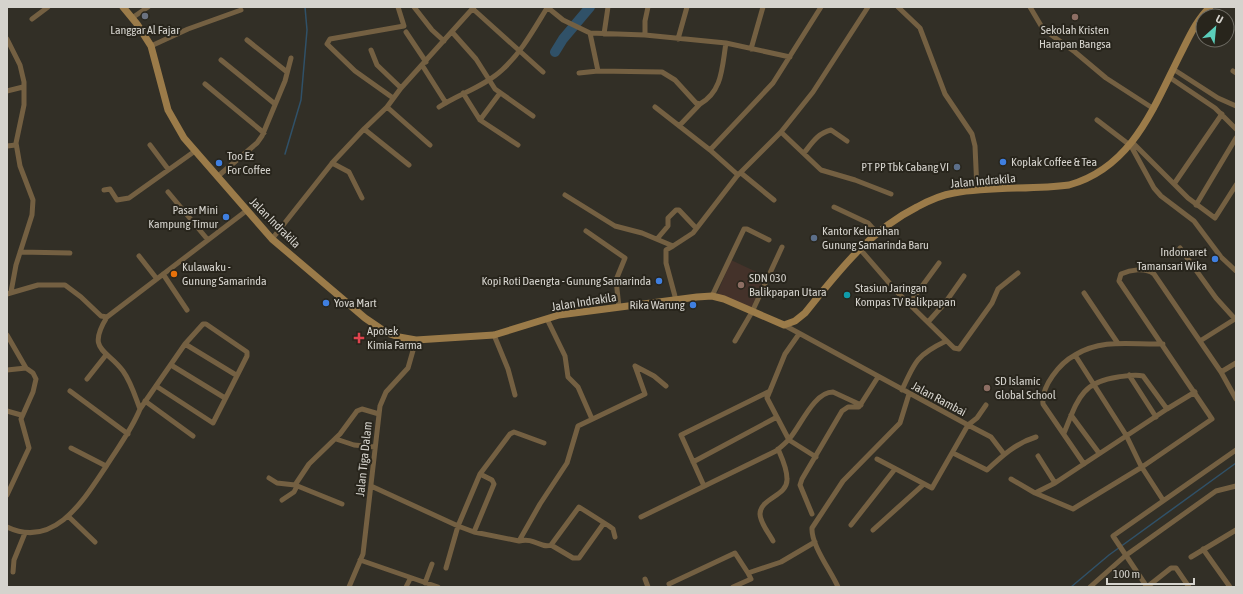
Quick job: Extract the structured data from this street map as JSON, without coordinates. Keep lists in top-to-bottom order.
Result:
{
  "streets": {
    "street": ["Jalan Indrakila", "Jalan Rambai", "Jalan Tiga Dalam"]
  },
  "crossings": [
    ["Jalan Indrakila", "Jalan Rambai"],
    ["Jalan Indrakila", "Jalan Tiga Dalam"]
  ],
  "places": {
    "other": [
      "Langgar Al Fajar",
      "Sekolah Kristen Harapan Bangsa",
      "Koplak Coffee & Tea",
      "Too Ez For Coffee",
      "PT PP Tbk Cabang VI",
      "Pasar Mini Kampung Timur",
      "Kantor Kelurahan Gunung Samarinda Baru",
      "Indomaret Tamansari Wika",
      "Kulawaku - Gunung Samarinda",
      "Kopi Roti Daengta - Gunung Samarinda",
      "SDN 030 Balikpapan Utara",
      "Stasiun Jaringan Kompas TV Balikpapan",
      "Yova Mart",
      "Rika Warung",
      "SD Islamic Global School"
    ],
    "health": ["Apotek Kimia Farma"]
  },
  "scale_bar": "100 m",
  "north": "top right"
}
